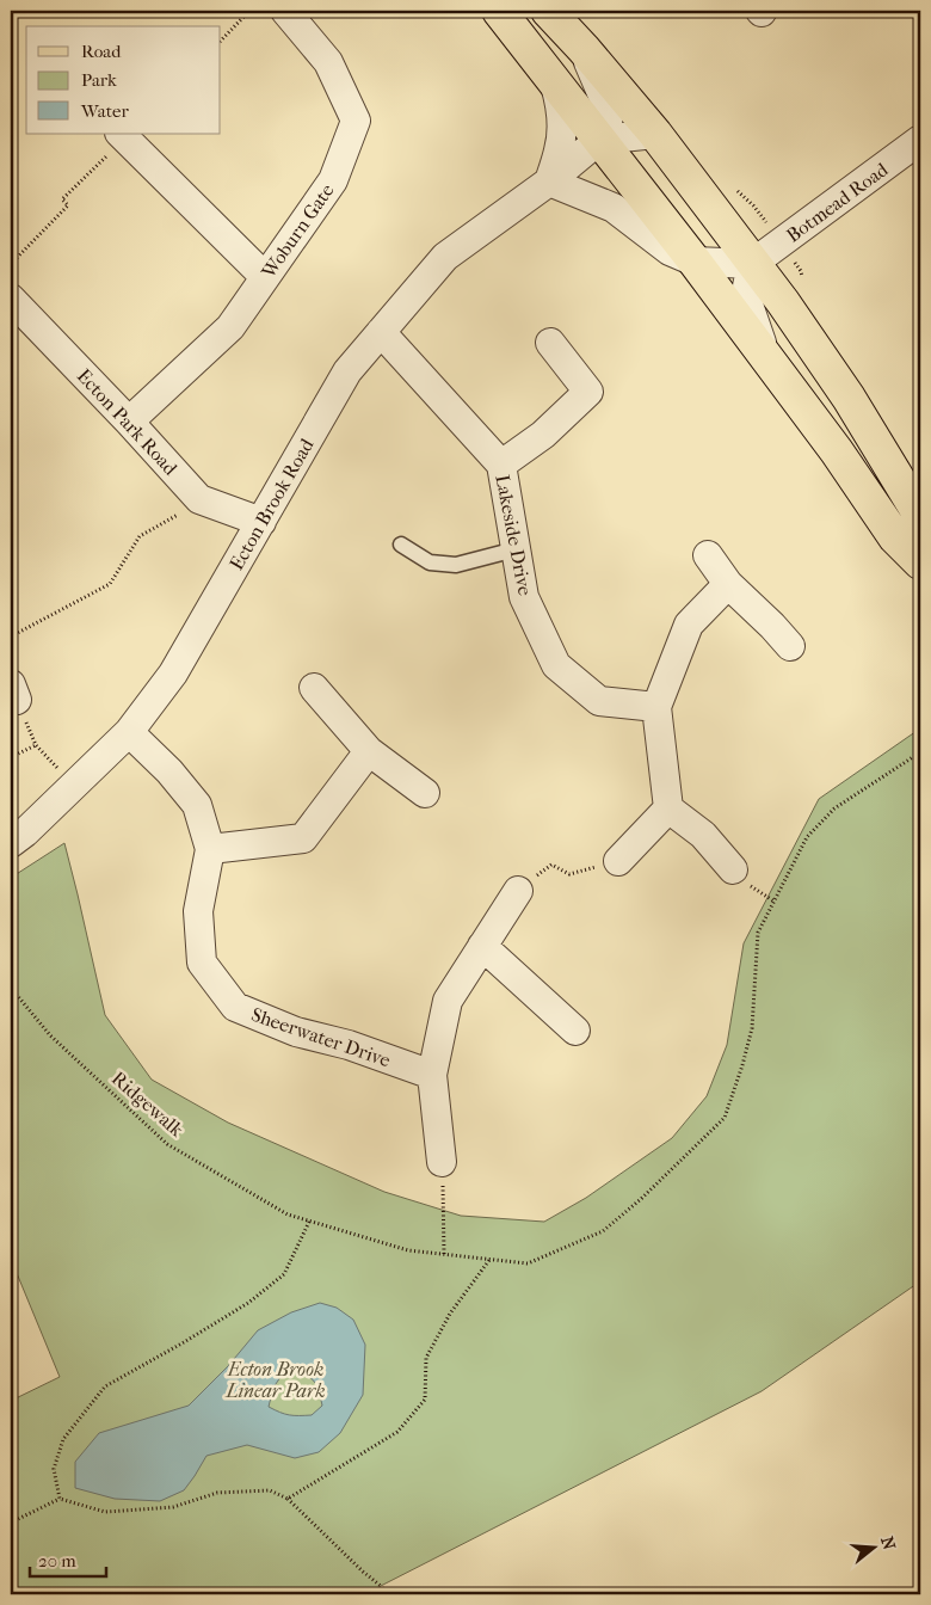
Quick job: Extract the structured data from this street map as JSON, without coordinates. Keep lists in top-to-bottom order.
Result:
{
  "streets": {
    "street": [
      "Botmead Road",
      "Woburn Gate",
      "Ecton Park Road",
      "Ecton Brook Road",
      "Lakeside Drive",
      "Sheerwater Drive"
    ],
    "path": ["Ridgewalk"]
  },
  "crossings": [
    ["Woburn Gate", "Ecton Park Road"],
    ["Ecton Park Road", "Ecton Brook Road"],
    ["Ecton Brook Road", "Lakeside Drive"],
    ["Ecton Brook Road", "Sheerwater Drive"]
  ],
  "parks": ["Ecton Brook Linear Park"],
  "legend": ["Road", "Park", "Water"],
  "scale_bar": "20 m",
  "north": "right"
}
